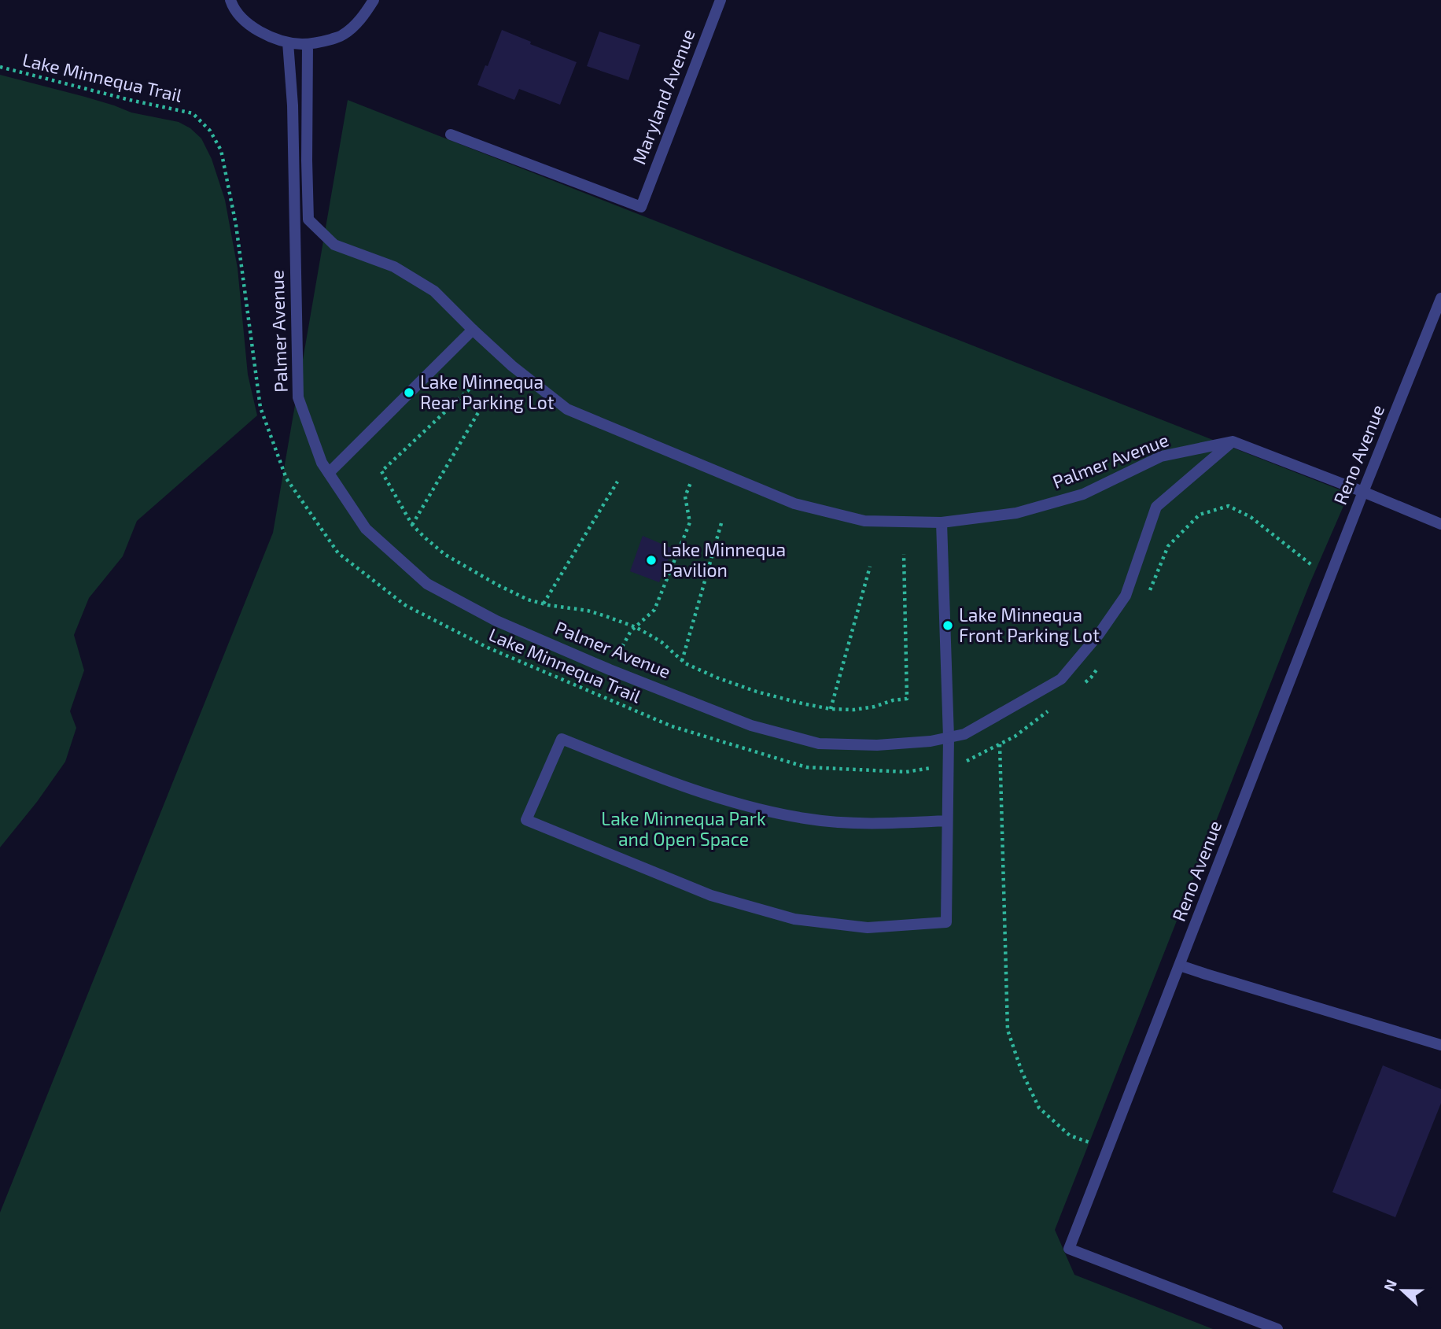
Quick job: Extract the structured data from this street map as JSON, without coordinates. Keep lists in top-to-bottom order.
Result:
{
  "streets": {
    "street": ["Maryland Avenue", "Palmer Avenue", "Reno Avenue"],
    "path": ["Lake Minnequa Trail"]
  },
  "parks": ["Lake Minnequa Park and Open Space"],
  "places": ["Lake Minnequa Rear Parking Lot", "Lake Minnequa Pavilion", "Lake Minnequa Front Parking Lot"],
  "north": "left"
}
